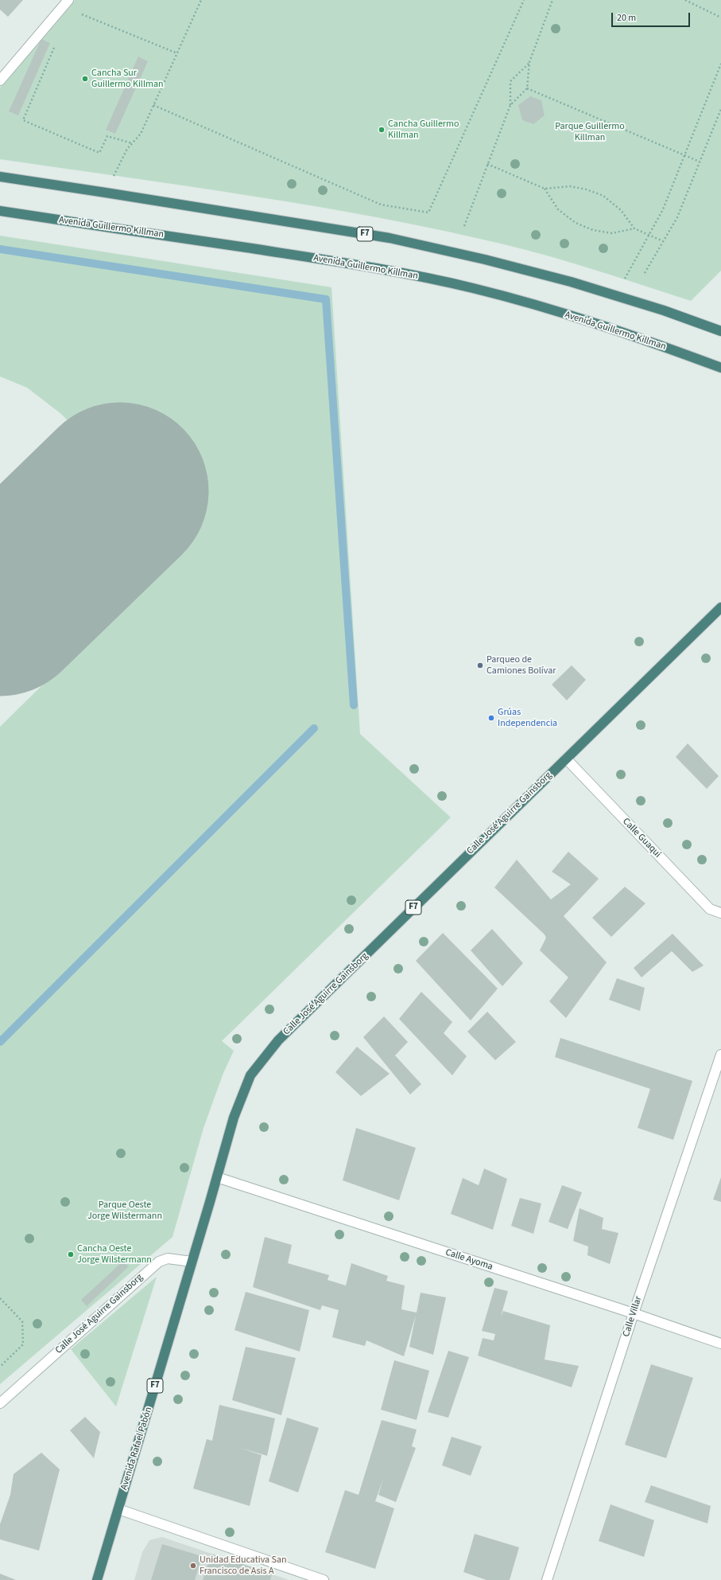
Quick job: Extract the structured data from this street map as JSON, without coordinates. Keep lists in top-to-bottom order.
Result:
{
  "streets": {
    "highway": [
      "Avenida Guillermo Killman",
      "F7",
      "Calle José Aguirre Gainsborg",
      "Avenida Rafael Pabón"
    ],
    "street": ["Calle Guaqui", "Calle Ayoma", "Calle Villar"]
  },
  "crossings": [
    ["Calle José Aguirre Gainsborg", "Calle Guaqui"],
    ["Calle José Aguirre Gainsborg", "Calle Ayoma"],
    ["Calle José Aguirre Gainsborg", "Avenida Rafael Pabón"],
    ["Calle Ayoma", "Calle Villar"]
  ],
  "parks": ["Parque Guillermo Killman", "Parque Oeste Jorge Wilstermann"],
  "places": [
    "Cancha Sur Guillermo Killman",
    "Cancha Guillermo Killman",
    "Parqueo de Camiones Bolívar",
    "Grúas Independencia",
    "Cancha Oeste Jorge Wilstermann",
    "Unidad Educativa San Francisco de Asis A"
  ],
  "scale_bar": "20 m"
}
